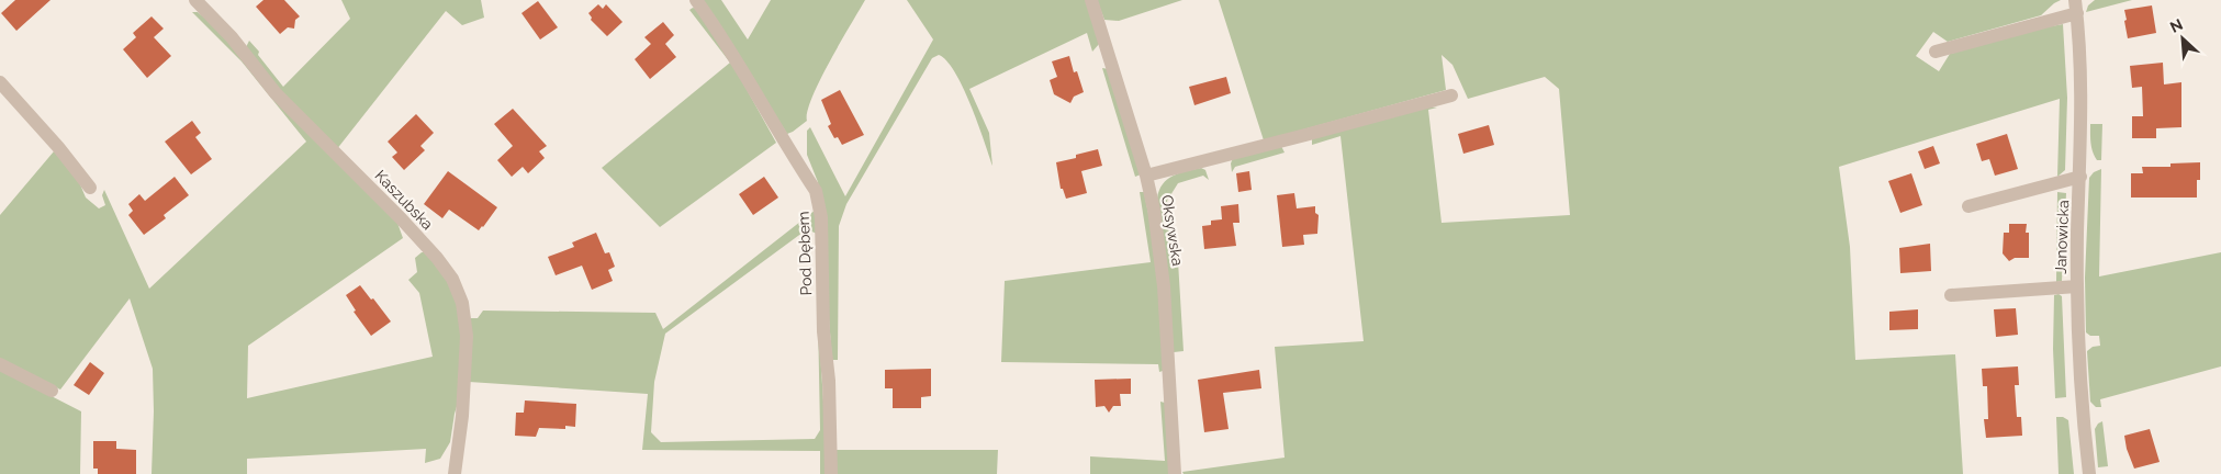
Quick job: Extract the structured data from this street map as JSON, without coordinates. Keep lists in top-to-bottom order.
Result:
{
  "streets": {
    "street": [
      "Kaszubska",
      "Oksywska",
      "Janowicka",
      "Pod Dębem"
    ]
  },
  "north": "top left"
}
